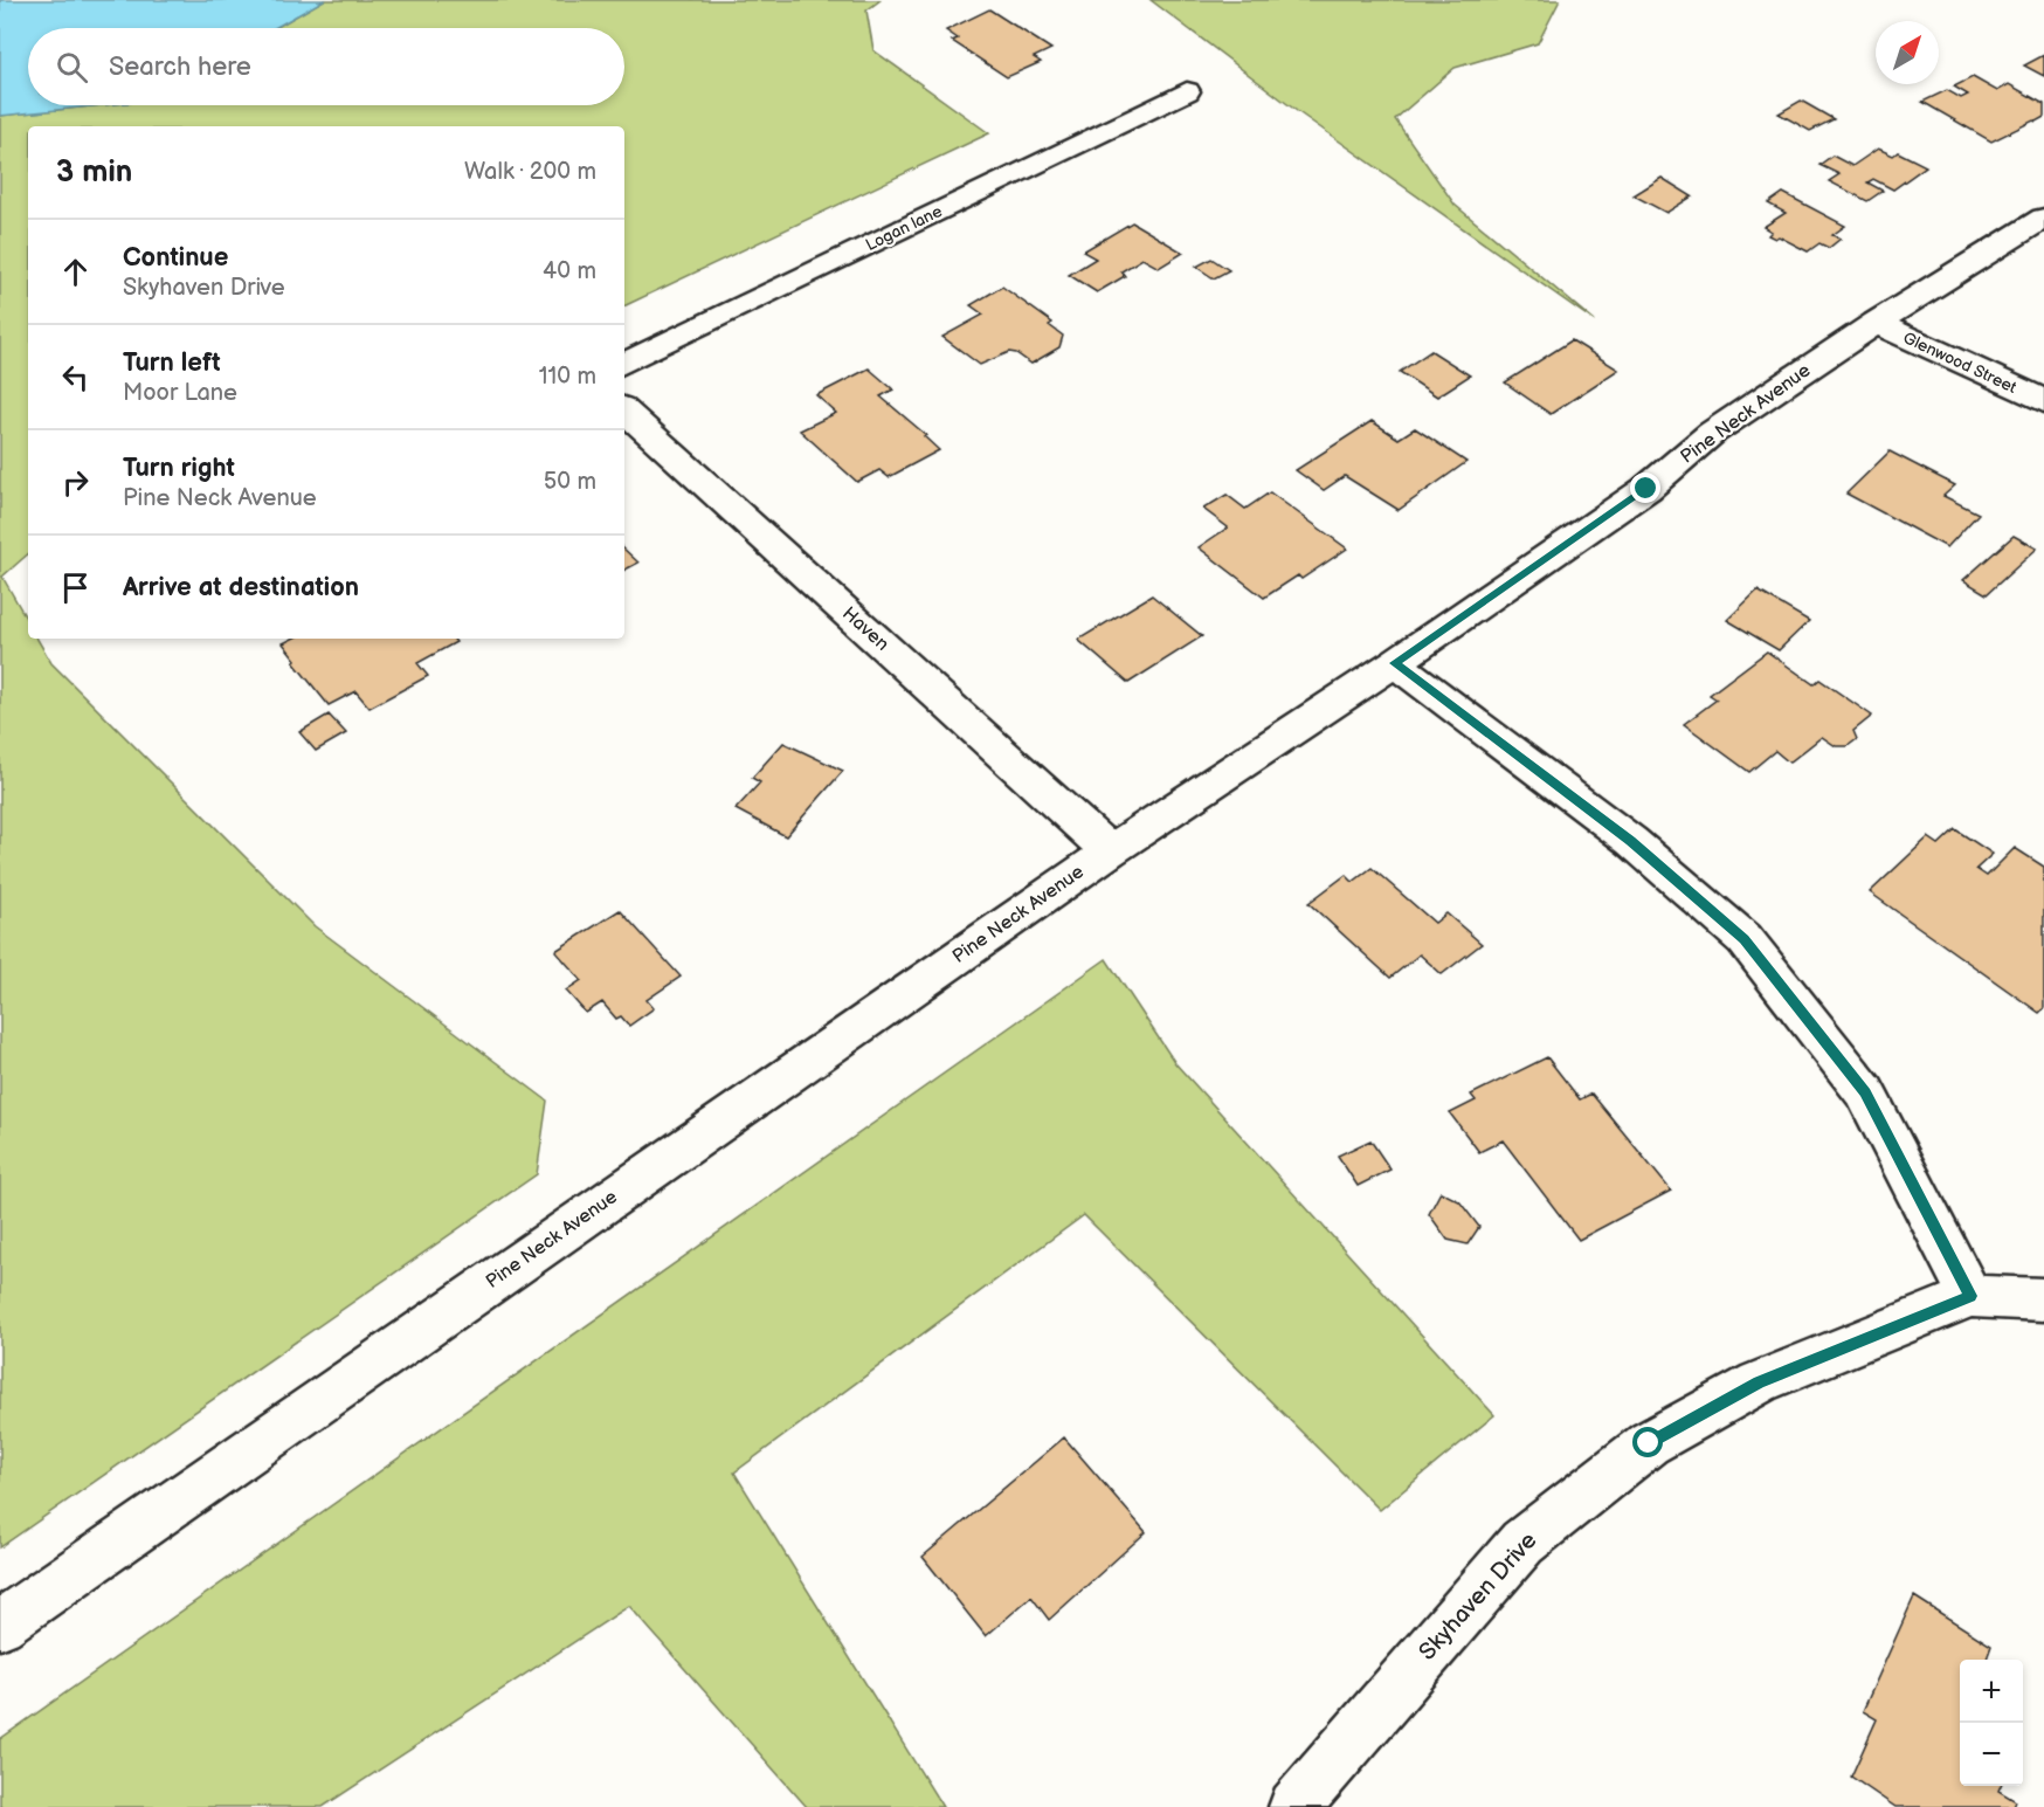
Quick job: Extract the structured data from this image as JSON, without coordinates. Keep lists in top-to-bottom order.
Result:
{
  "streets": {
    "street": [
      "Logan lane",
      "Glenwood Street",
      "Pine Neck Avenue",
      "Haven",
      "Skyhaven Drive"
    ]
  },
  "crossings": [
    ["Glenwood Street", "Pine Neck Avenue"],
    ["Pine Neck Avenue", "Haven"]
  ],
  "north": "top right",
  "page": {
    "search": "Search here",
    "heading": ["3 min", "Walk · 200 m"],
    "list": [
      ["Continue", "Skyhaven Drive", "40 m"],
      ["Turn left", "Moor Lane", "110 m"],
      ["Turn right", "Pine Neck Avenue", "50 m"],
      "Arrive at destination"
    ],
    "map_buttons": ["+", "−"]
  }
}
